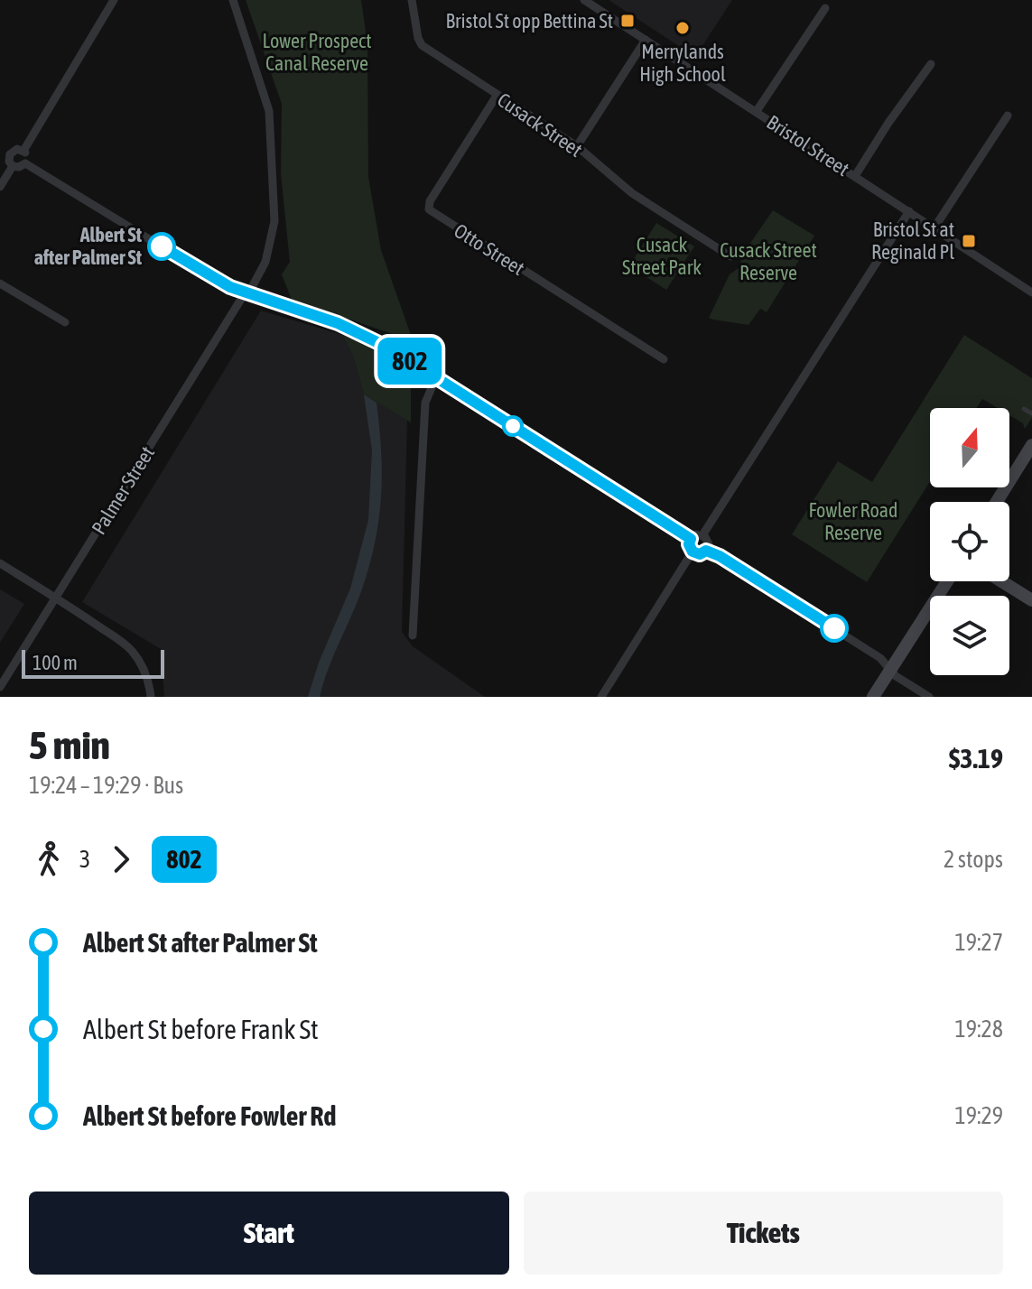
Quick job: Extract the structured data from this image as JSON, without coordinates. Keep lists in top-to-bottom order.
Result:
{
  "streets": {
    "street": [
      "Cusack Street",
      "Bristol Street",
      "Otto Street",
      "Palmer Street"
    ]
  },
  "crossings": [
    ["Cusack Street", "Otto Street"]
  ],
  "parks": [
    "Lower Prospect Canal Reserve",
    "Cusack Street Park",
    "Cusack Street Reserve",
    "Fowler Road Reserve"
  ],
  "places": {
    "transit": ["Bristol St opp Bettina St", "Bristol St at Reginald Pl"],
    "other": ["Merrylands High School", "Albert St after Palmer St"]
  },
  "lines": ["bus line 802"],
  "scale_bar": "100 m",
  "north": "top",
  "page": {
    "on_map": "802",
    "scale": "100 m",
    "heading": ["5 min", "19:24 – 19:29 · Bus", "$3.19"],
    "legs": ["3", "802", "2 stops"],
    "list": [
      {
        "name": "Albert St after Palmer St",
        "value": "19:27"
      },
      {
        "name": "Albert St before Frank St",
        "value": "19:28"
      },
      {
        "name": "Albert St before Fowler Rd",
        "value": "19:29"
      }
    ],
    "buttons": ["Start", "Tickets"]
  }
}
